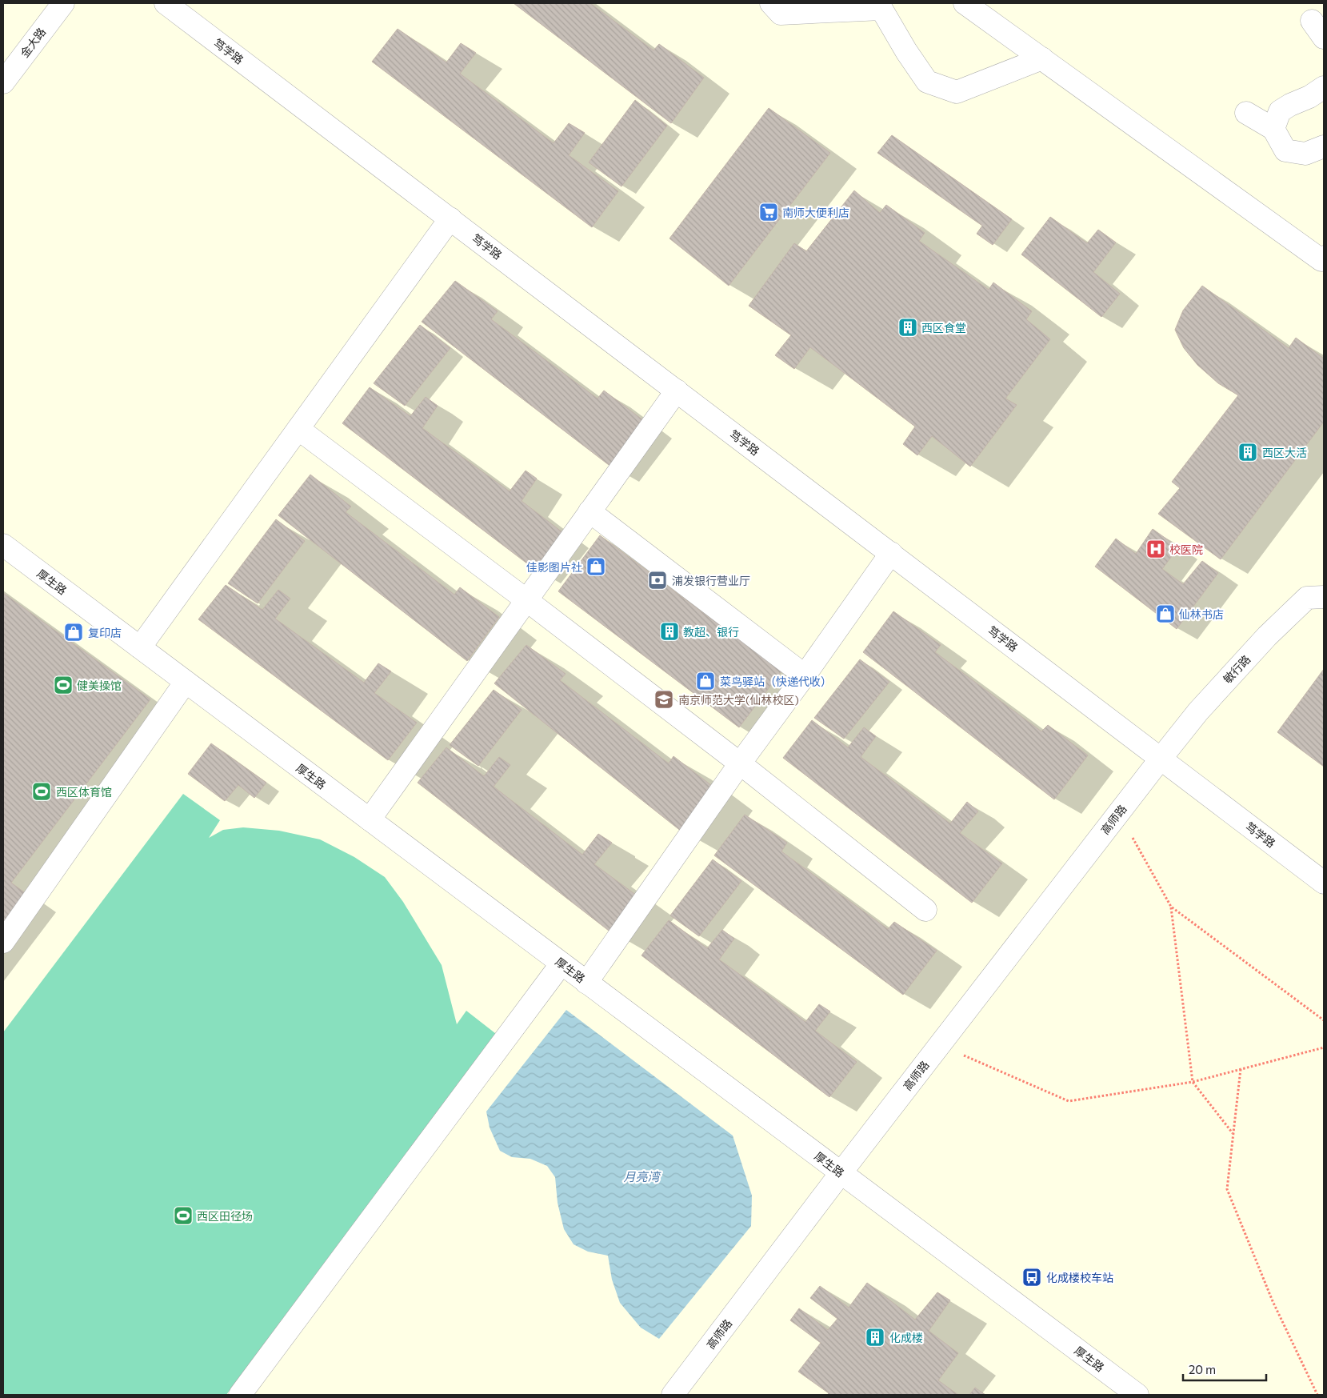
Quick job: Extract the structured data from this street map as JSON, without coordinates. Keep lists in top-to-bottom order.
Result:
{
  "streets": {
    "street": [
      "金大路",
      "笃学路",
      "厚生路",
      "敏行路",
      "高师路"
    ]
  },
  "crossings": [
    ["笃学路", "敏行路"],
    ["笃学路", "高师路"],
    ["厚生路", "高师路"],
    ["敏行路", "高师路"]
  ],
  "water": ["月亮湾"],
  "places": {
    "supermarket": ["南师大便利店"],
    "building": [
      "西区食堂",
      "西区大活",
      "教超、银行",
      "化成楼"
    ],
    "hospital": ["校医院"],
    "shop": [
      "佳影图片社",
      "仙林书店",
      "复印店",
      "菜鸟驿站（快递代收）"
    ],
    "bank": ["浦发银行营业厅"],
    "sports": ["健美操馆", "西区体育馆", "西区田径场"],
    "school or university": ["南京师范大学(仙林校区)"],
    "bus stop": ["化成楼校车站"]
  },
  "scale_bar": "20 m"
}
